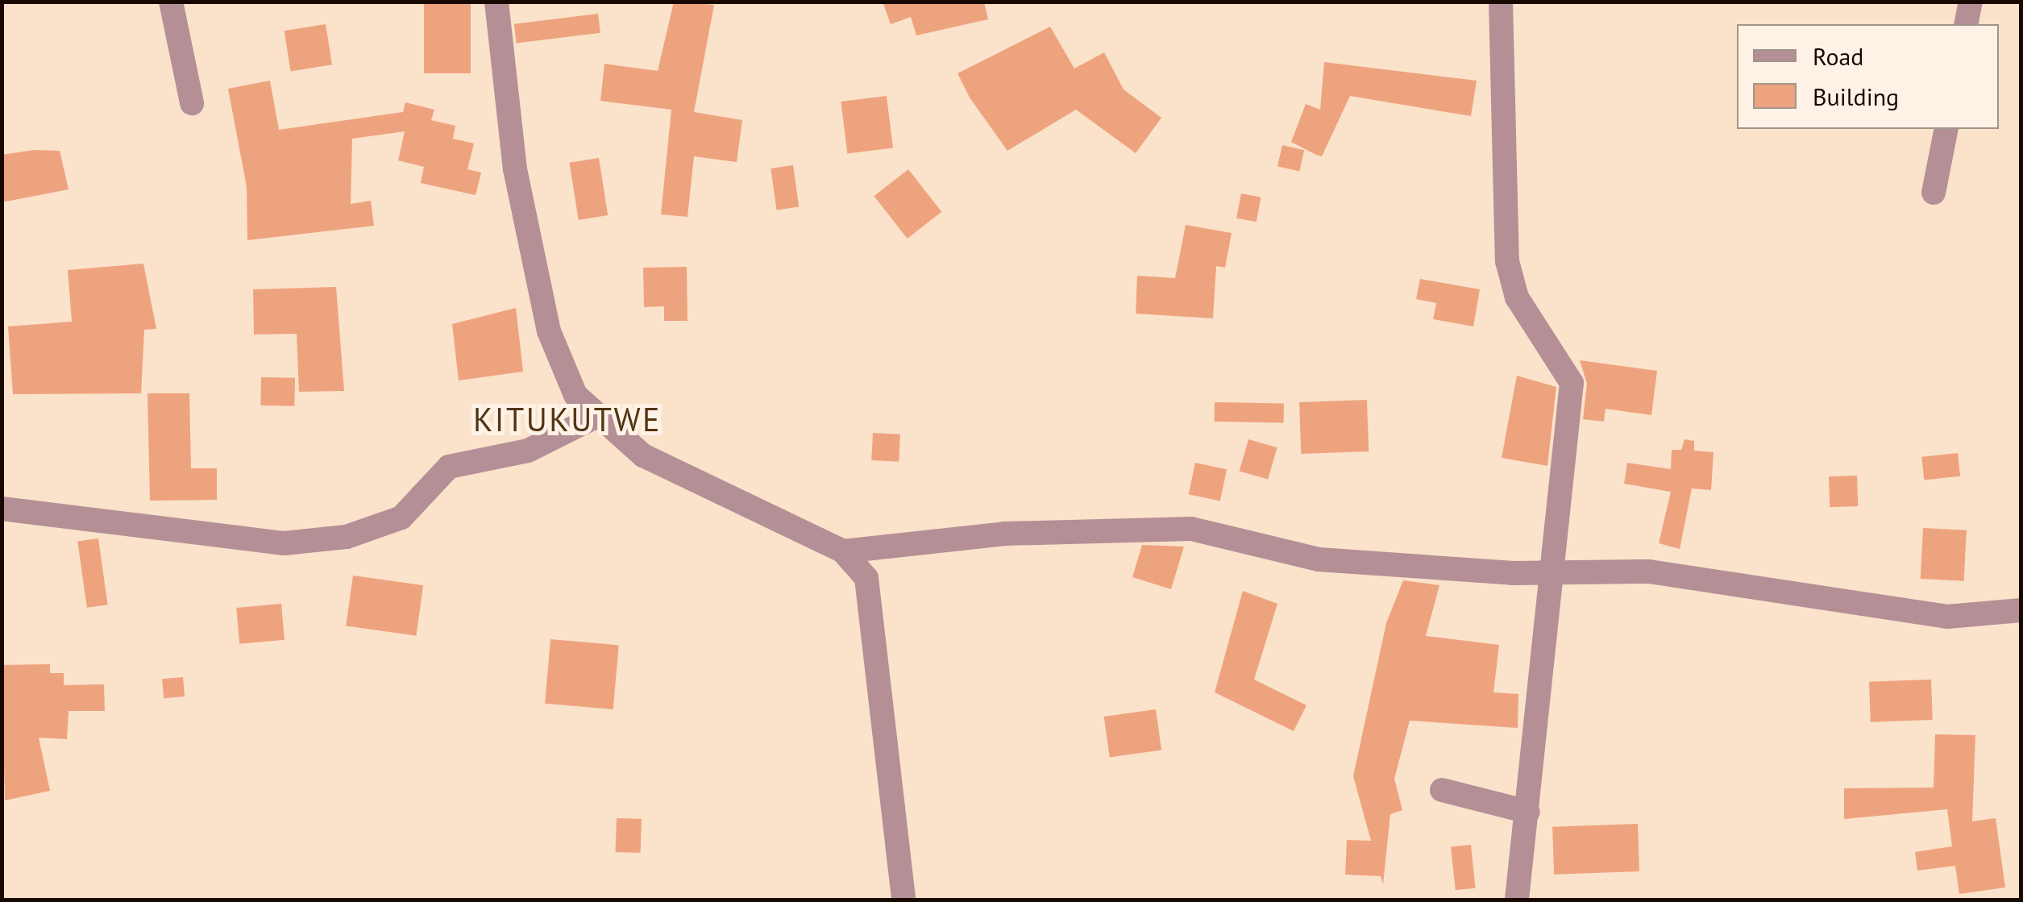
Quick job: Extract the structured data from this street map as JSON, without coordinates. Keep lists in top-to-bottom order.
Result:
{
  "districts": ["KITUKUTWE"],
  "legend": ["Road", "Building"]
}
